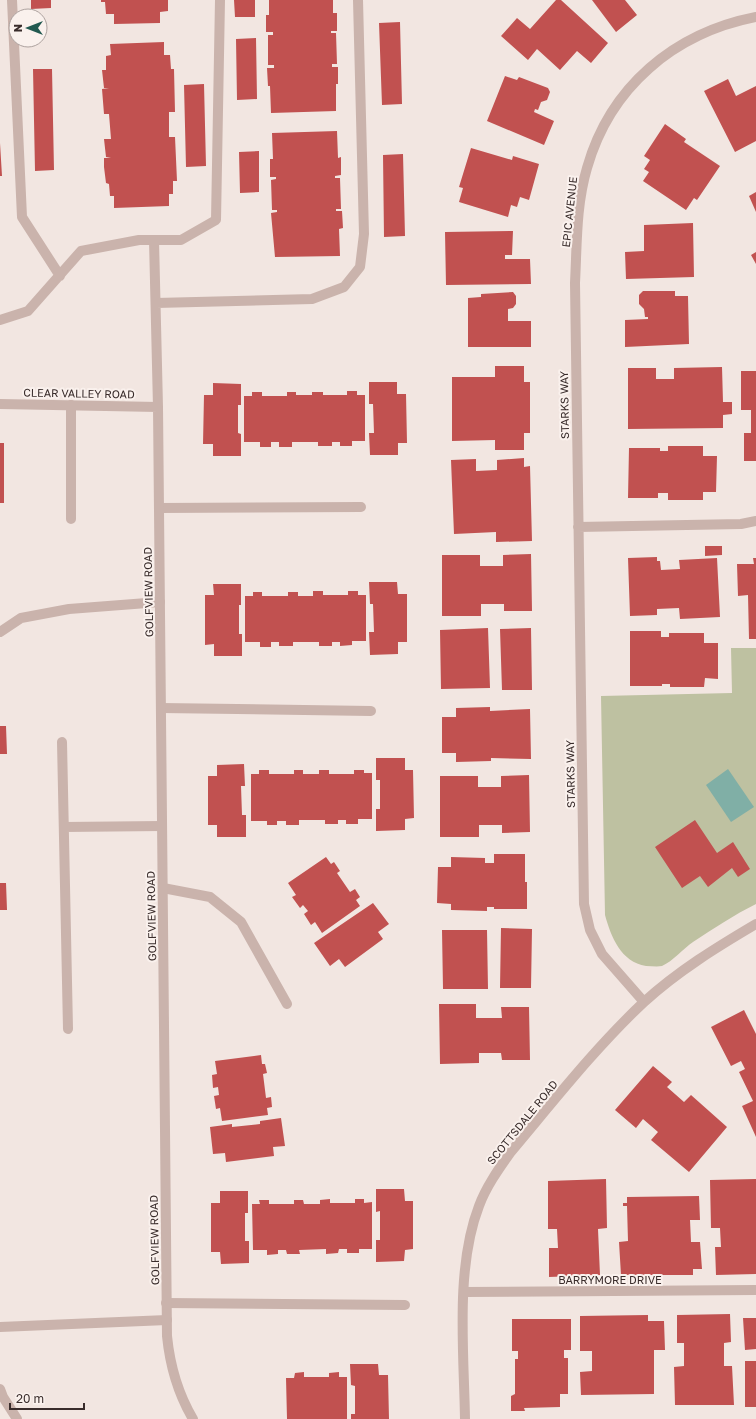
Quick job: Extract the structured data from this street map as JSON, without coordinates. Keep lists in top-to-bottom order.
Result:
{
  "streets": {
    "street": [
      "EPIC AVENUE",
      "CLEAR VALLEY ROAD",
      "STARKS WAY",
      "GOLFVIEW ROAD",
      "SCOTTSDALE ROAD",
      "BARRYMORE DRIVE"
    ]
  },
  "crossings": [
    ["EPIC AVENUE", "STARKS WAY"],
    ["CLEAR VALLEY ROAD", "GOLFVIEW ROAD"],
    ["STARKS WAY", "SCOTTSDALE ROAD"],
    ["SCOTTSDALE ROAD", "BARRYMORE DRIVE"]
  ],
  "scale_bar": "20 m",
  "north": "left"
}
